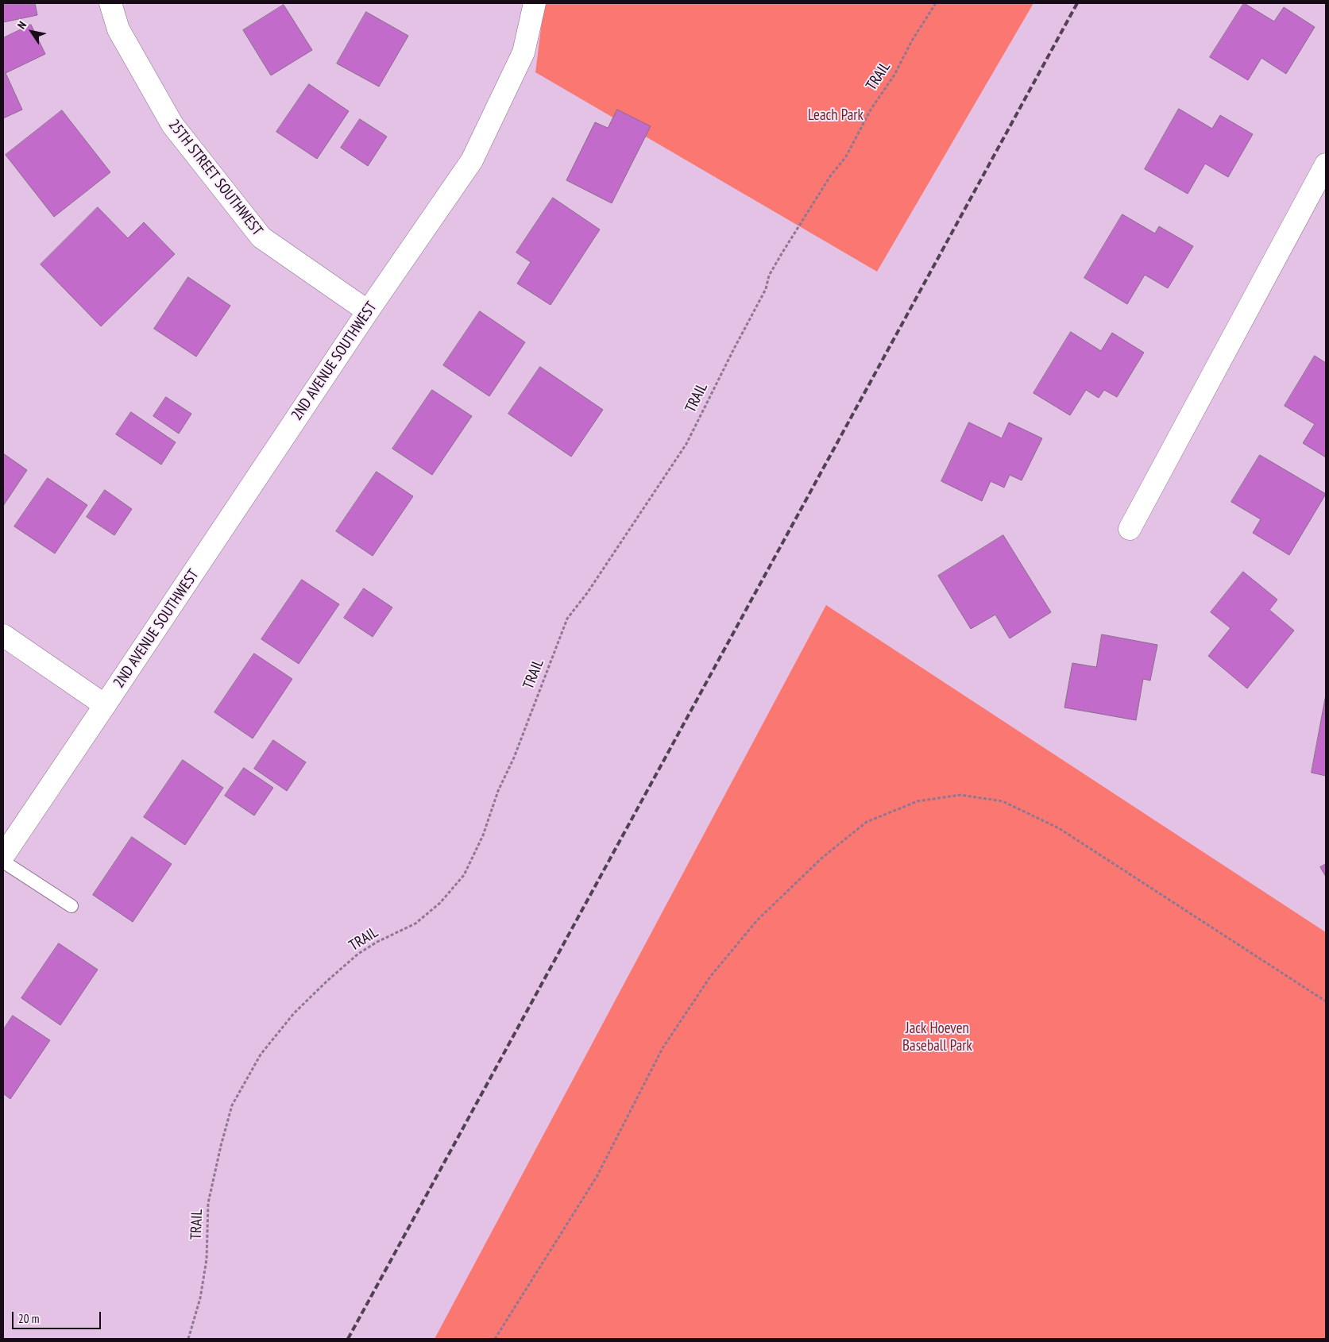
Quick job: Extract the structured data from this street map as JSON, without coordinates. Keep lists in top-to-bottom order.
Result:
{
  "streets": {
    "street": ["25TH STREET SOUTHWEST", "2ND AVENUE SOUTHWEST"],
    "path": ["TRAIL"]
  },
  "crossings": [
    ["25TH STREET SOUTHWEST", "2ND AVENUE SOUTHWEST"]
  ],
  "parks": ["Leach Park", "Jack Hoeven Baseball Park"],
  "scale_bar": "20 m",
  "north": "top left"
}
